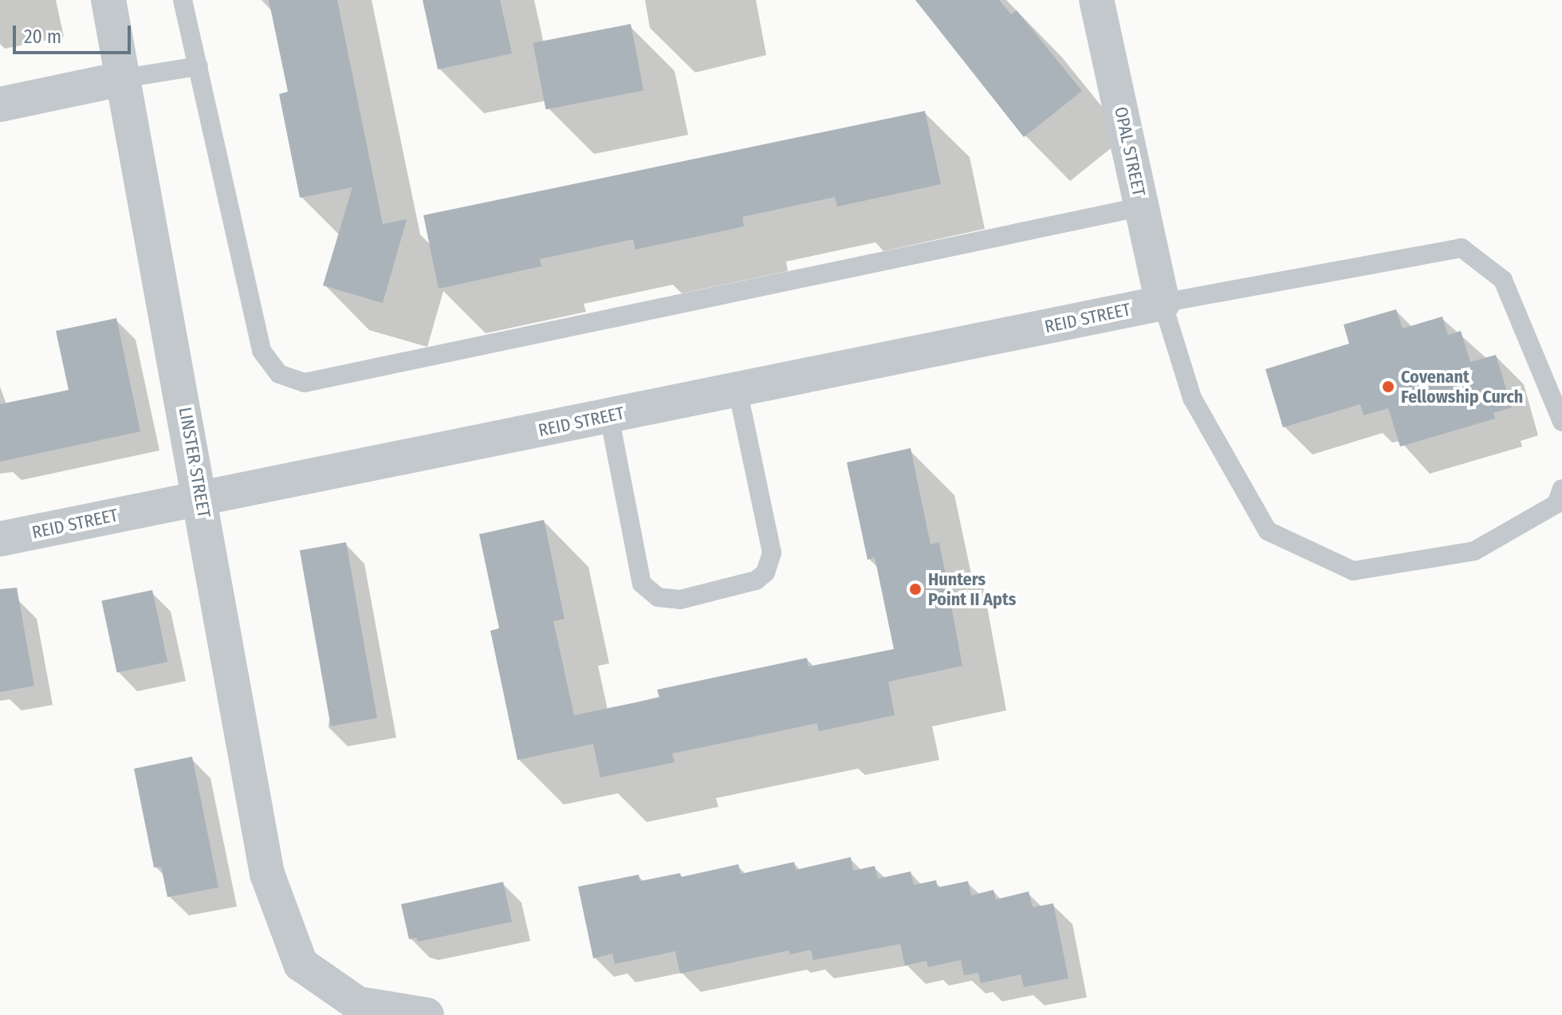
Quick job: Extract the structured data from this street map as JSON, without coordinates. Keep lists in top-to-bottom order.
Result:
{
  "streets": {
    "street": ["OPAL STREET", "REID STREET", "LINSTER STREET"]
  },
  "crossings": [
    ["OPAL STREET", "REID STREET"],
    ["REID STREET", "LINSTER STREET"]
  ],
  "places": ["Covenant Fellowship Curch", "Hunters Point II Apts"],
  "scale_bar": "20 m"
}
